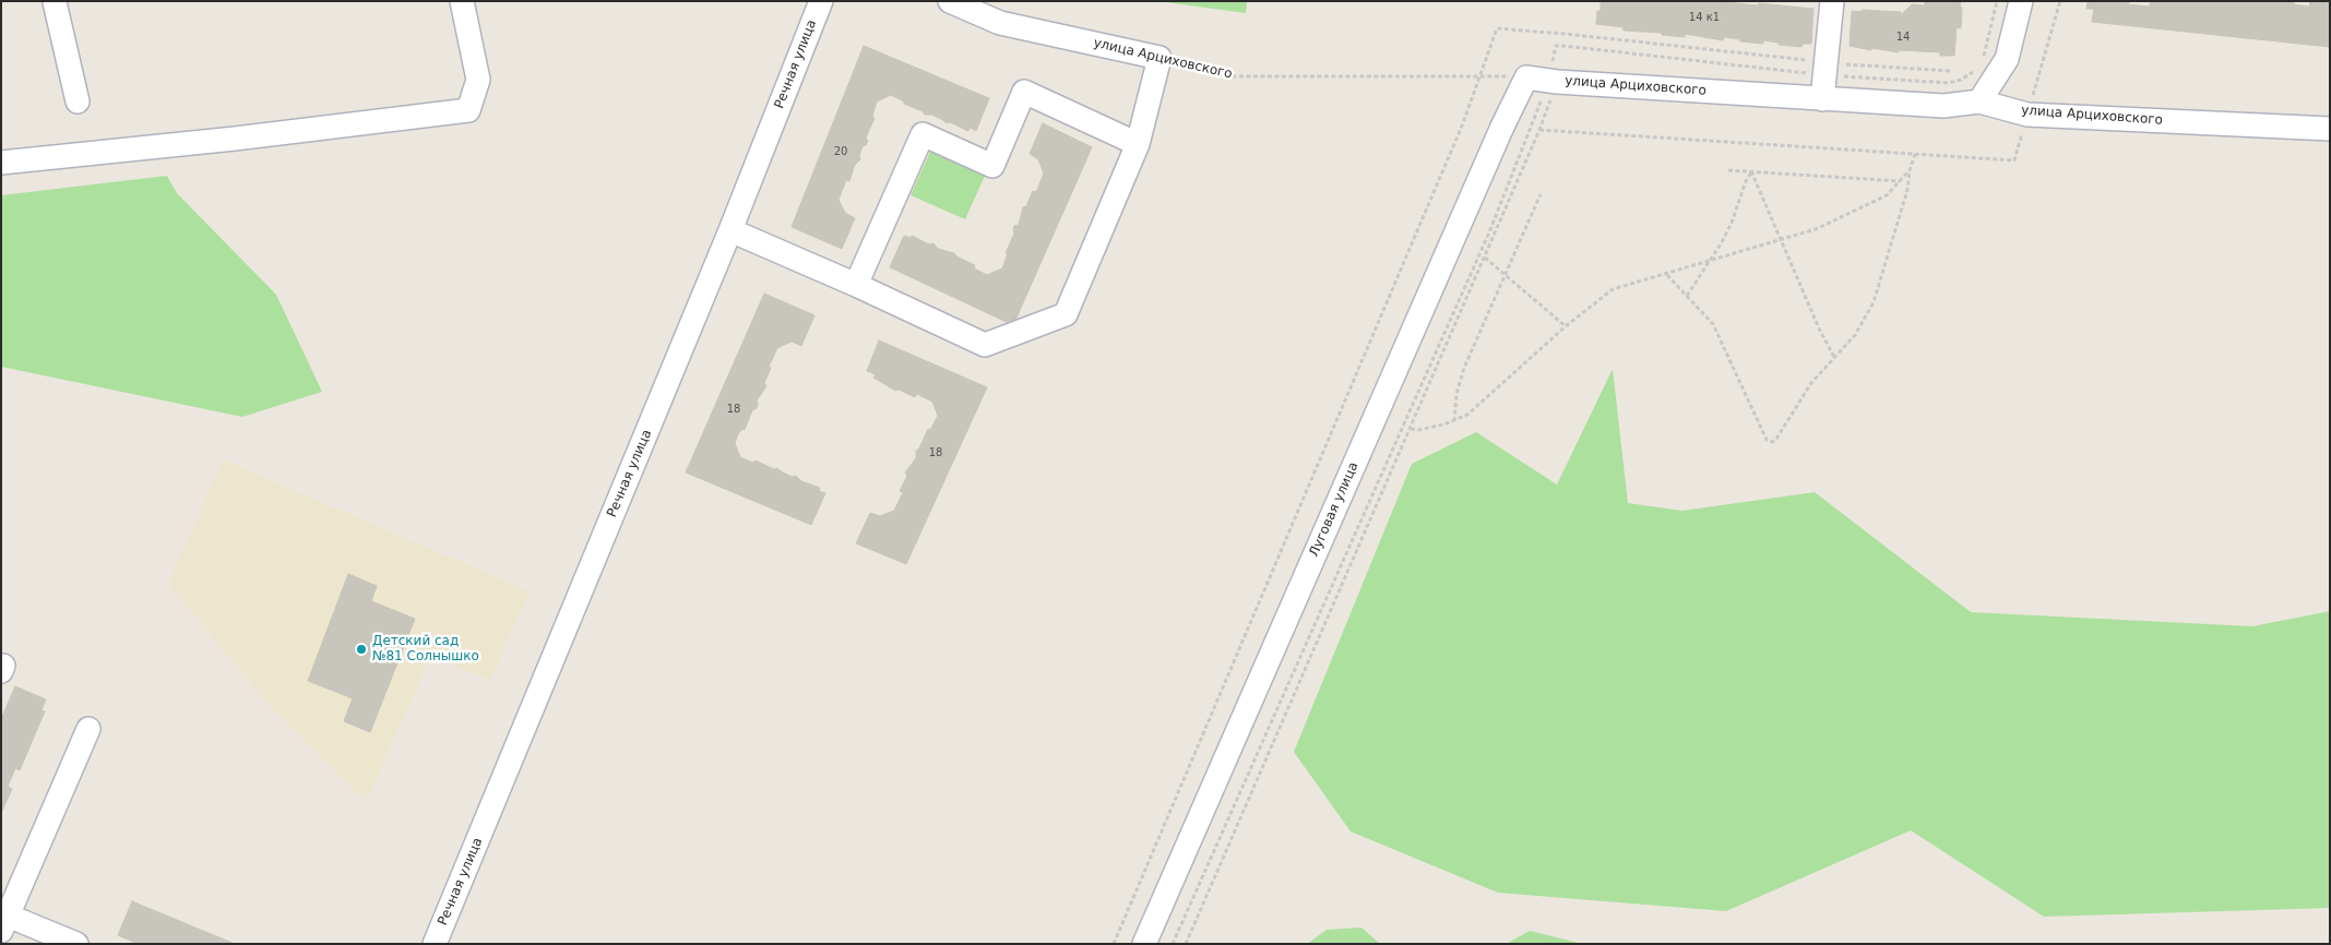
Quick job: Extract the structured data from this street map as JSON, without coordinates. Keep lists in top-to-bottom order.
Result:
{
  "streets": {
    "street": ["улица Арциховского", "Речная улица", "Луговая улица"]
  },
  "crossings": [
    ["улица Арциховского", "Луговая улица"]
  ],
  "places": ["Детский сад №81 Солнышко"],
  "house_numbers": [
    "14 к1",
    "14",
    "20",
    "18",
    "18"
  ]
}
